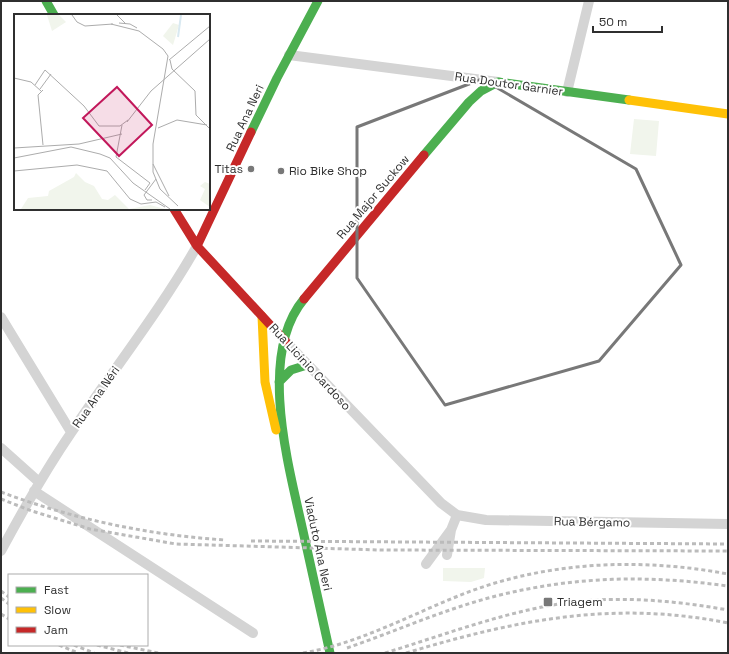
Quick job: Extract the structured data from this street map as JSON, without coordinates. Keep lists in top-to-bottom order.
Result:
{
  "streets": {
    "main road": [
      "Rua Doutor Garnier",
      "Rua Ana Neri",
      "Rua Major Suckow",
      "Rua Licínio Cardoso",
      "Viaduto Ana Neri"
    ],
    "street": ["Rua Ana Néri", "Rua Bérgamo"]
  },
  "crossings": [
    ["Rua Doutor Garnier", "Rua Ana Neri"],
    ["Rua Doutor Garnier", "Rua Major Suckow"],
    ["Rua Ana Neri", "Rua Licínio Cardoso"],
    ["Rua Ana Neri", "Rua Ana Néri"],
    ["Rua Major Suckow", "Rua Licínio Cardoso"],
    ["Rua Major Suckow", "Viaduto Ana Neri"],
    ["Rua Licínio Cardoso", "Rua Ana Néri"],
    ["Rua Licínio Cardoso", "Rua Bérgamo"],
    ["Rua Licínio Cardoso", "Viaduto Ana Neri"]
  ],
  "places": {
    "other": ["Titas", "Rio Bike Shop"],
    "transit": ["Triagem"]
  },
  "legend": ["Fast", "Slow", "Jam"],
  "scale_bar": "50 m"
}
